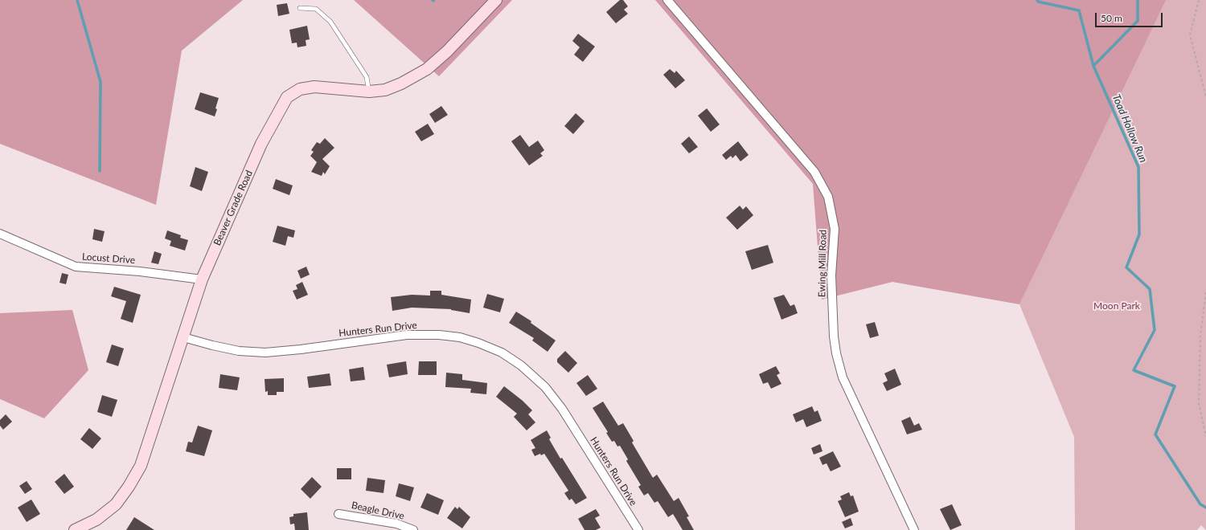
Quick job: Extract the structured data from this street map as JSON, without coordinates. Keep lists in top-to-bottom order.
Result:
{
  "streets": {
    "main road": ["Beaver Grade Road"],
    "street": [
      "Locust Drive",
      "Ewing Mill Road",
      "Hunters Run Drive",
      "Beagle Drive"
    ]
  },
  "crossings": [
    ["Beaver Grade Road", "Locust Drive"],
    ["Beaver Grade Road", "Hunters Run Drive"]
  ],
  "water": ["Toad Hollow Run"],
  "parks": ["Moon Park"],
  "scale_bar": "50 m"
}
